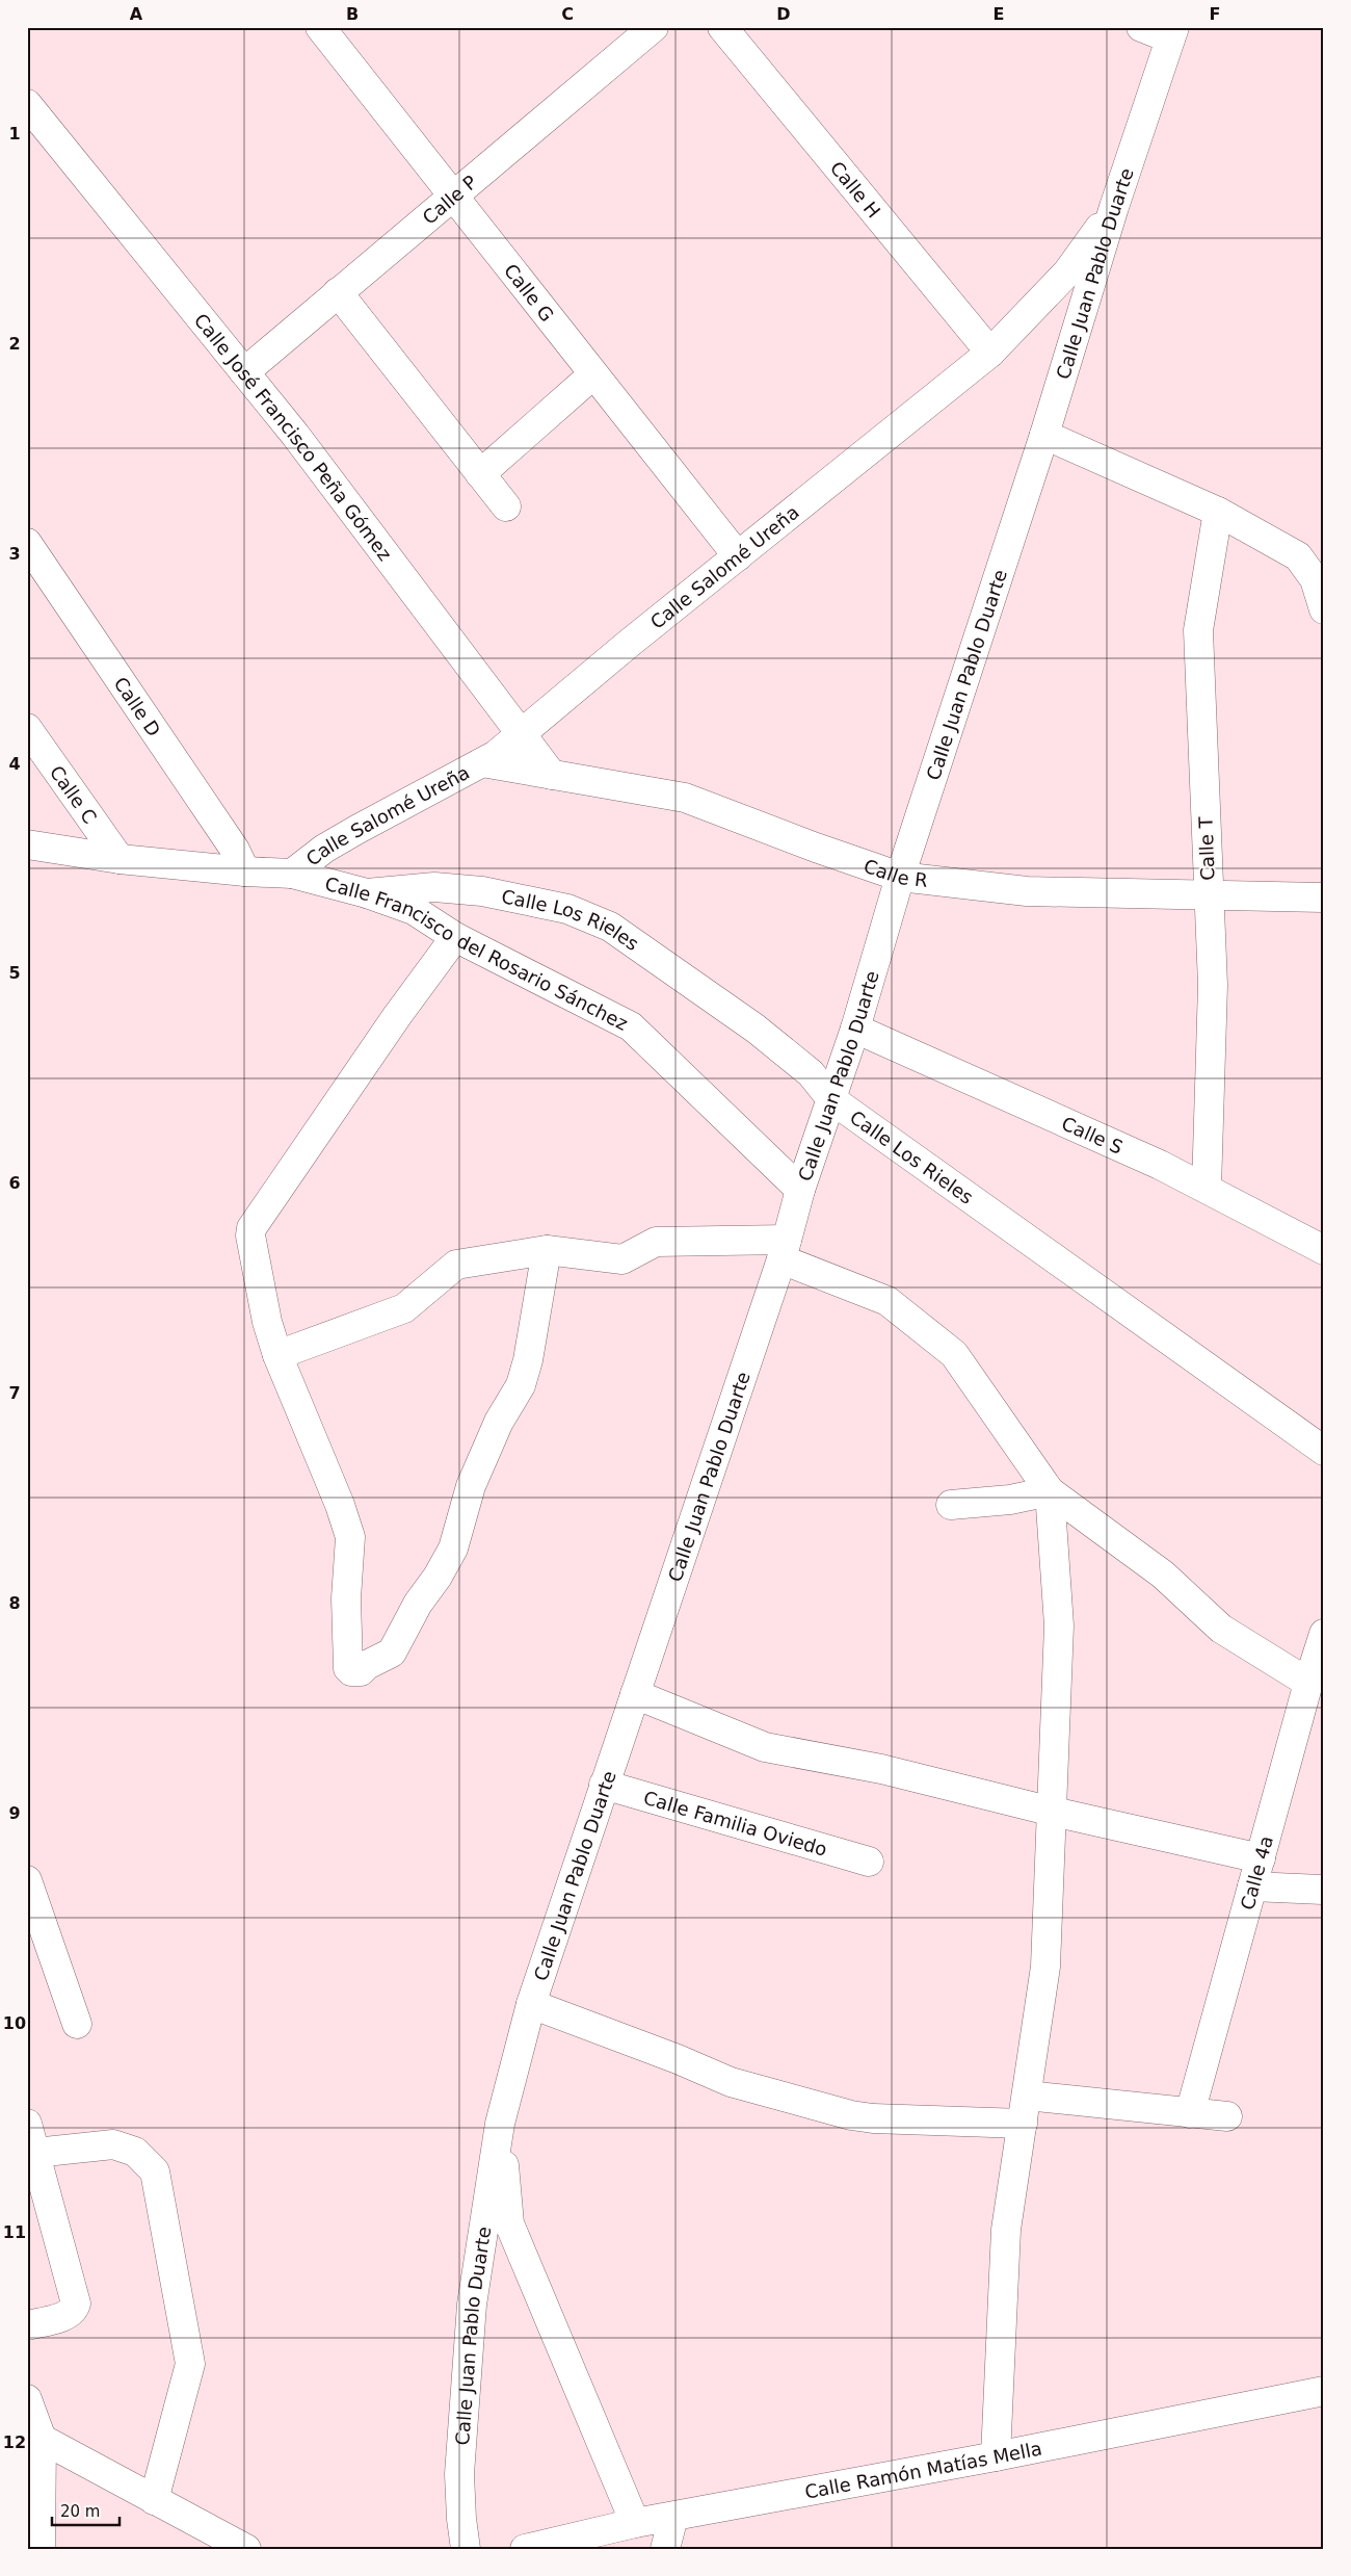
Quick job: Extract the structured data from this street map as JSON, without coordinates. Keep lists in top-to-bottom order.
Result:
{
  "streets": {
    "street": [
      "Calle H",
      "Calle P",
      "Calle Juan Pablo Duarte",
      "Calle G",
      "Calle José Francisco Peña Gómez",
      "Calle Salomé Ureña",
      "Calle D",
      "Calle C",
      "Calle T",
      "Calle R",
      "Calle Los Rieles",
      "Calle Francisco del Rosario Sánchez",
      "Calle S",
      "Calle Familia Oviedo",
      "Calle 4a",
      "Calle Ramón Matías Mella"
    ]
  },
  "crossings": [
    ["Calle H", "Calle Salomé Ureña"],
    ["Calle P", "Calle G"],
    ["Calle P", "Calle José Francisco Peña Gómez"],
    ["Calle Juan Pablo Duarte", "Calle Salomé Ureña"],
    ["Calle Juan Pablo Duarte", "Calle R"],
    ["Calle Juan Pablo Duarte", "Calle Los Rieles"],
    ["Calle Juan Pablo Duarte", "Calle Francisco del Rosario Sánchez"],
    ["Calle Juan Pablo Duarte", "Calle S"],
    ["Calle Juan Pablo Duarte", "Calle Familia Oviedo"],
    ["Calle Juan Pablo Duarte", "Calle Ramón Matías Mella"],
    ["Calle G", "Calle Salomé Ureña"],
    ["Calle José Francisco Peña Gómez", "Calle Salomé Ureña"],
    ["Calle José Francisco Peña Gómez", "Calle R"],
    ["Calle Salomé Ureña", "Calle R"],
    ["Calle Salomé Ureña", "Calle Francisco del Rosario Sánchez"],
    ["Calle D", "Calle Francisco del Rosario Sánchez"],
    ["Calle C", "Calle Francisco del Rosario Sánchez"],
    ["Calle T", "Calle R"],
    ["Calle T", "Calle S"],
    ["Calle Los Rieles", "Calle Francisco del Rosario Sánchez"]
  ],
  "scale_bar": "20 m",
  "grid": {
    "columns": [
      "A",
      "B",
      "C",
      "D",
      "E",
      "F"
    ],
    "rows": [
      "1",
      "2",
      "3",
      "4",
      "5",
      "6",
      "7",
      "8",
      "9",
      "10",
      "11",
      "12"
    ]
  }
}
